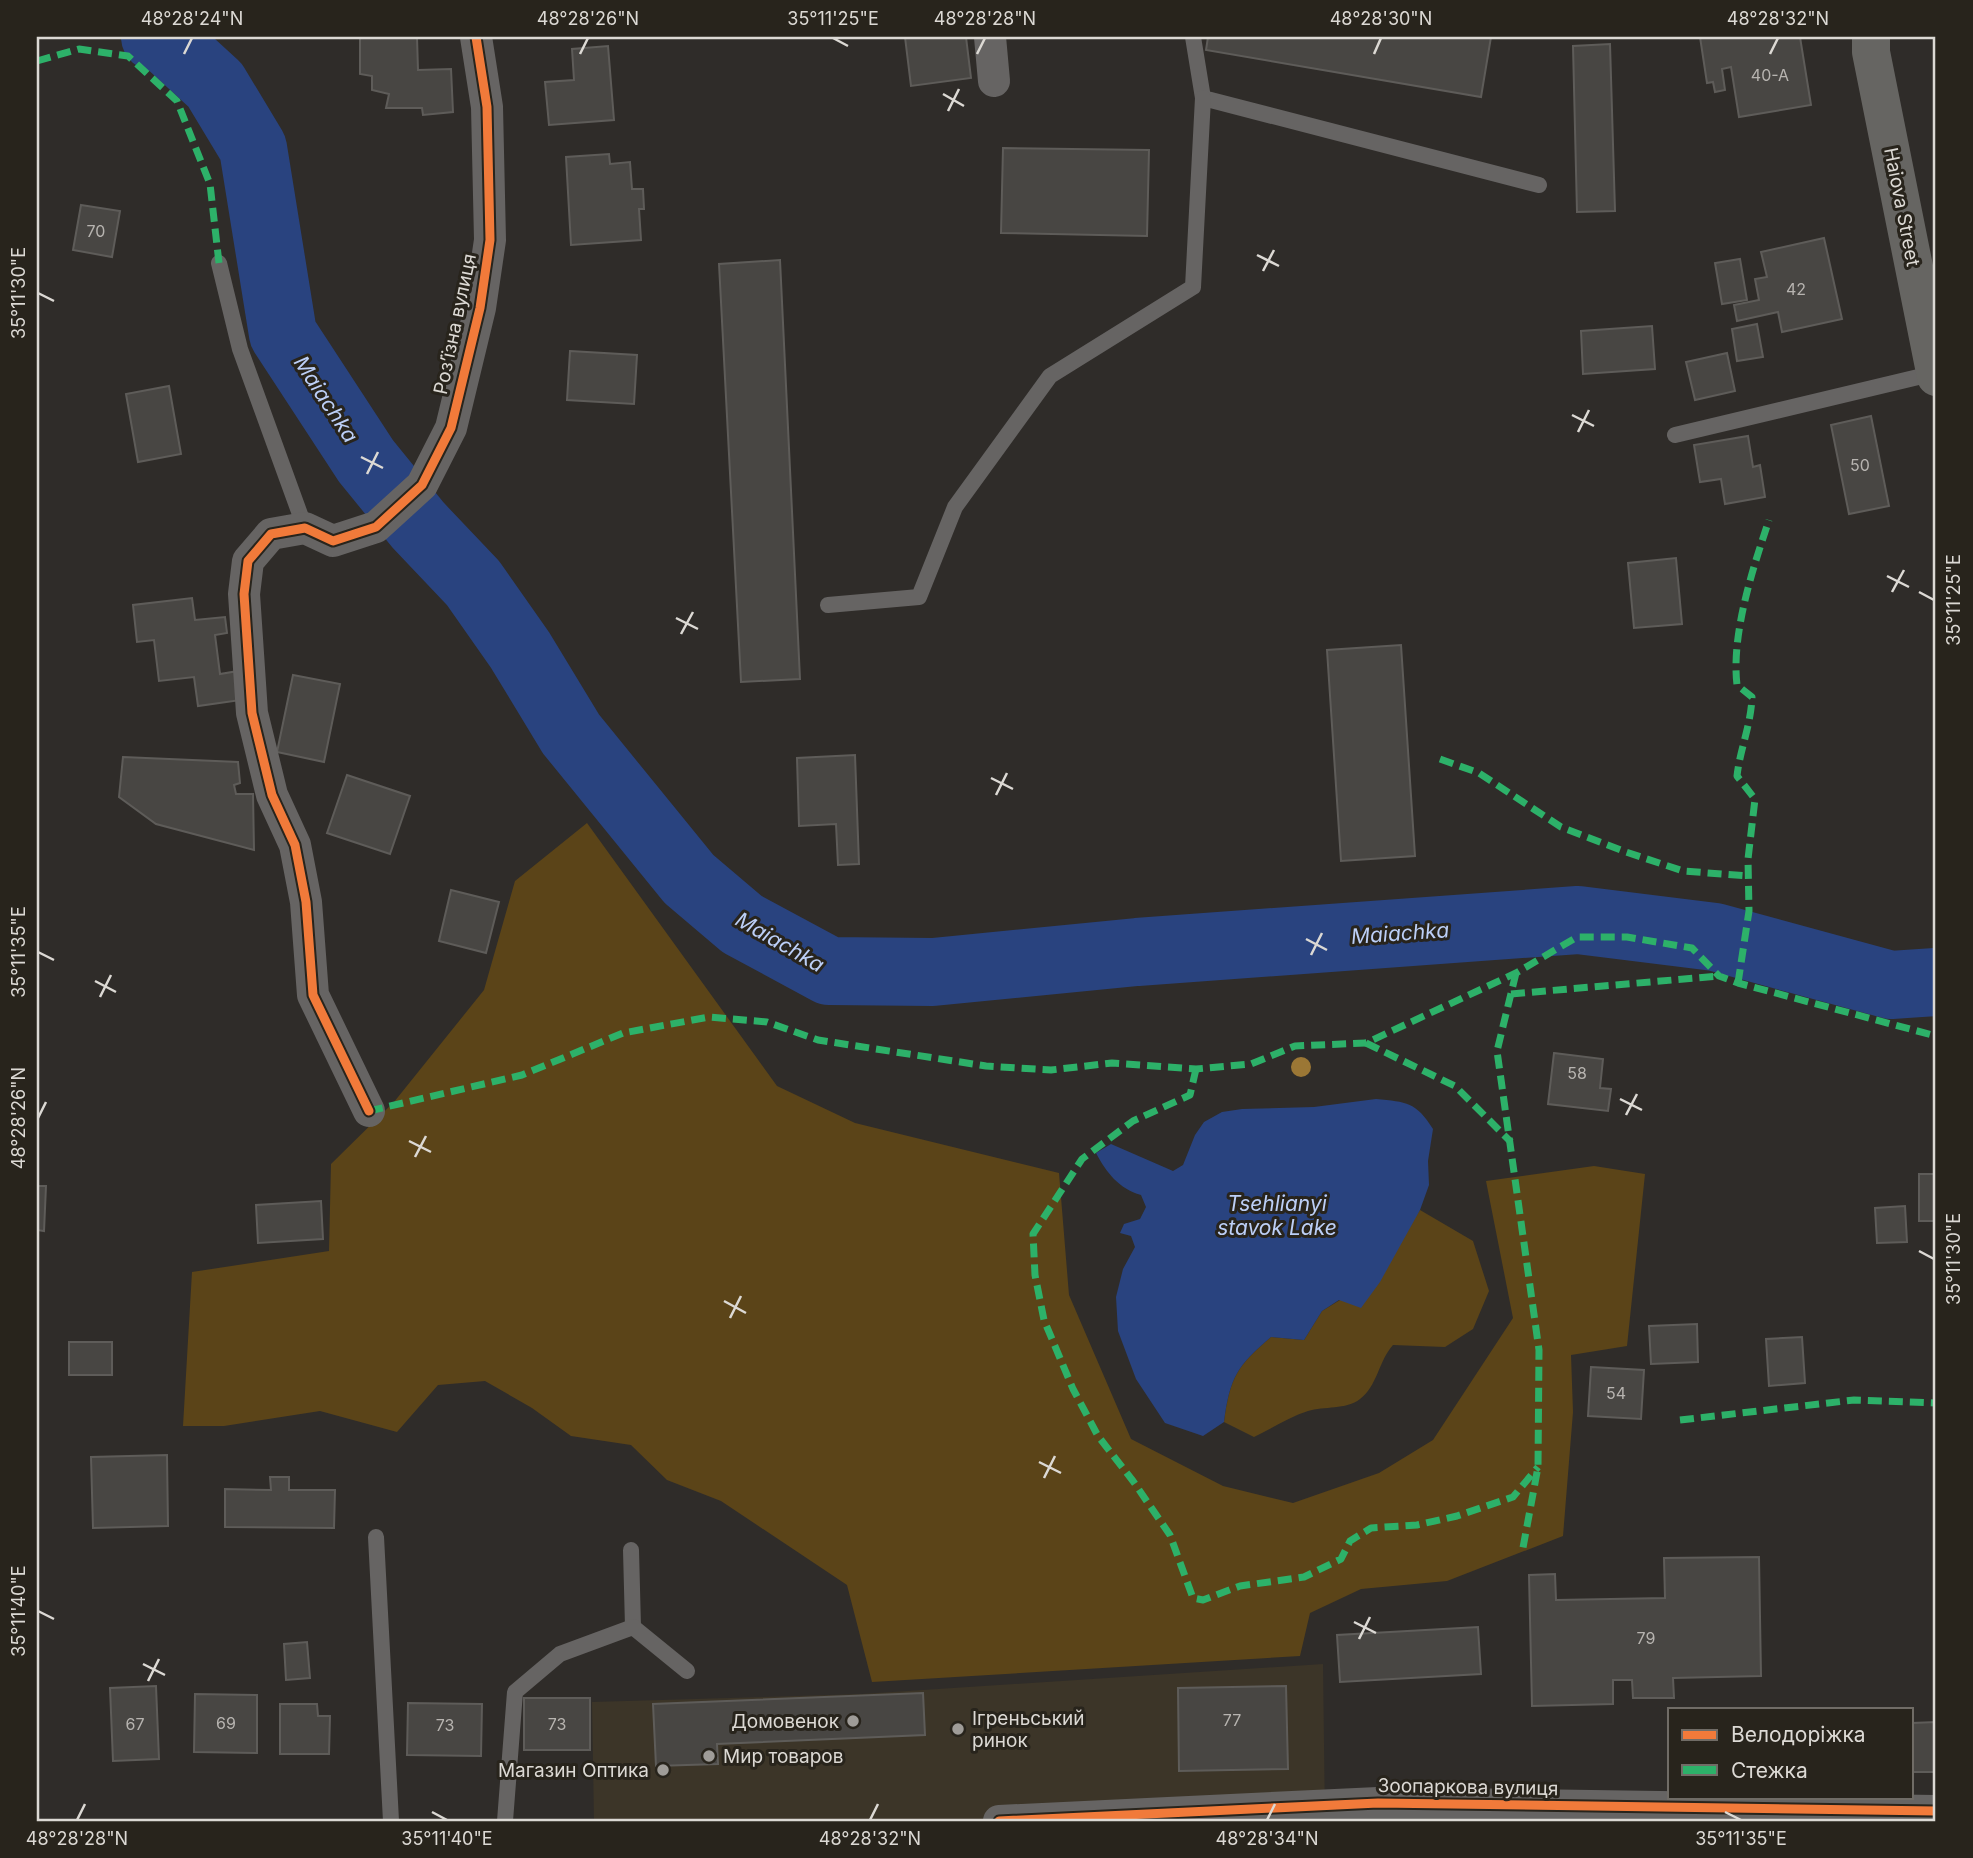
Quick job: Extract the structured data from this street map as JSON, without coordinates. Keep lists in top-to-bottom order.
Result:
{
  "streets": {
    "main road": ["Haiova Street"],
    "street": ["Розʼїзна вулиця", "Зоопаркова вулиця"]
  },
  "water": ["Maiachka", "Tsehlianyi stavok Lake"],
  "places": [
    "Домовенок",
    "Ігреньський ринок",
    "Мир товаров",
    "Магазин Оптика"
  ],
  "house_numbers": [
    "40-А",
    "70",
    "42",
    "50",
    "58",
    "54",
    "79",
    "77",
    "69",
    "67",
    "73",
    "73"
  ],
  "legend": ["Велодоріжка", "Стежка"],
  "coordinates": [
    "48°28'24\"N",
    "48°28'26\"N",
    "35°11'25\"E",
    "48°28'28\"N",
    "48°28'30\"N",
    "48°28'32\"N",
    "35°11'30\"E",
    "35°11'35\"E",
    "35°11'40\"E",
    "48°28'34\"N"
  ]
}
